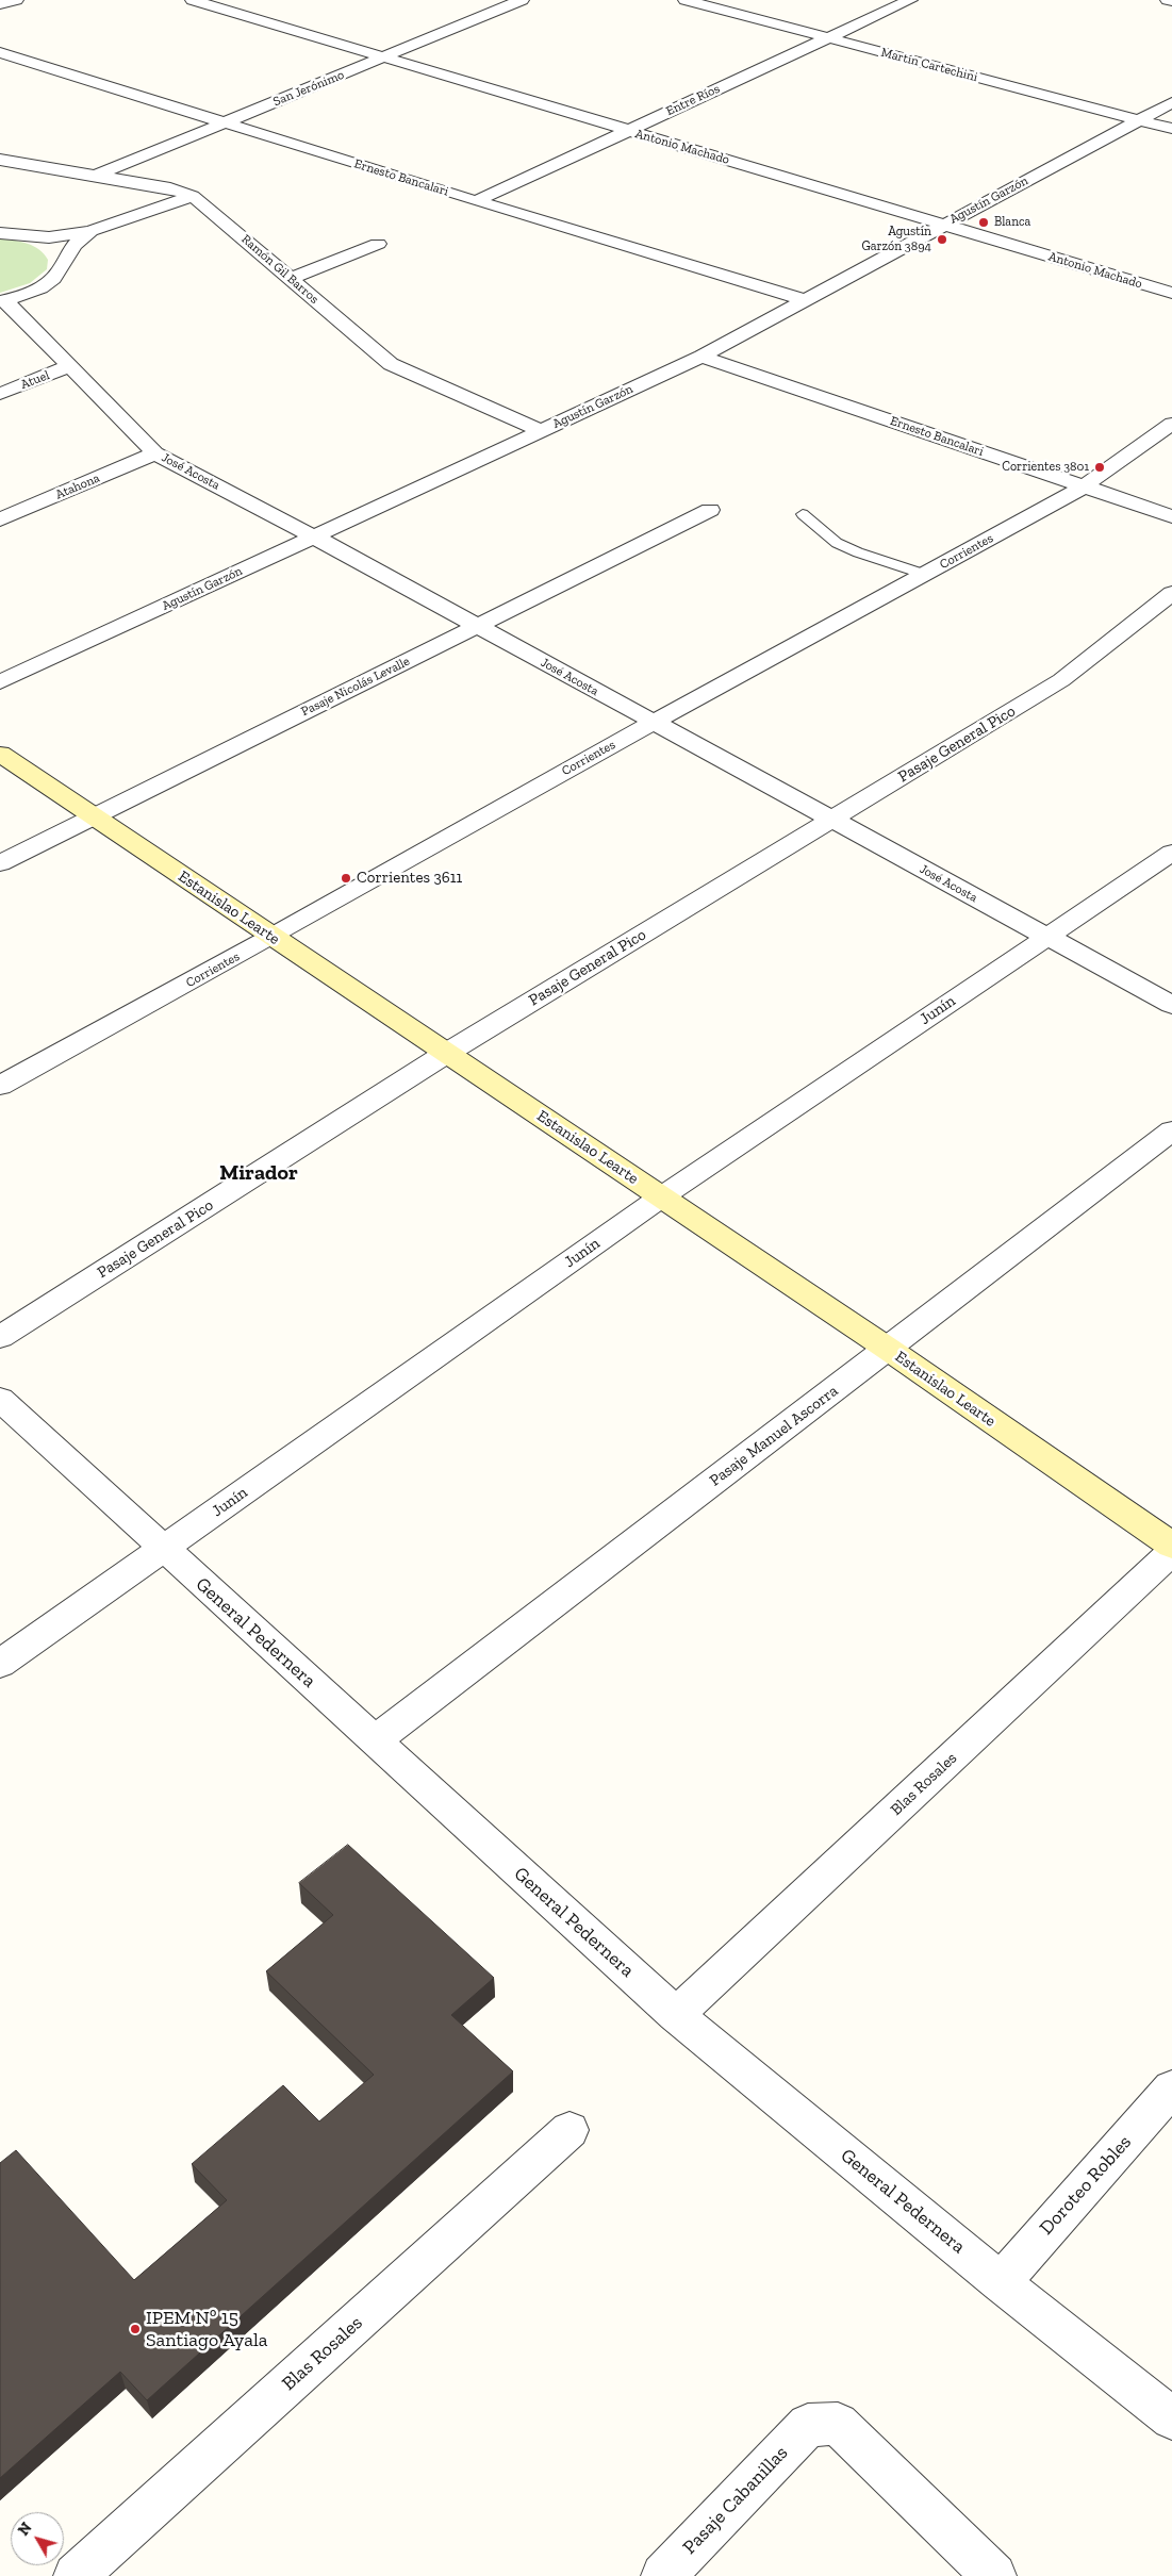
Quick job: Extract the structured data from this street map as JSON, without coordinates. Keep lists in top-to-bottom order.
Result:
{
  "streets": {
    "main road": ["Estanislao Learte"],
    "street": [
      "Martín Cartechini",
      "San Jerónimo",
      "Entre Ríos",
      "Antonio Machado",
      "Ernesto Bancalari",
      "Agustín Garzón",
      "Ramón Gil Barros",
      "Atuel",
      "José Acosta",
      "Atahona",
      "Corrientes",
      "Pasaje Nicolás Levalle",
      "Pasaje General Pico",
      "Junín",
      "Pasaje Manuel Ascorra",
      "General Pedernera",
      "Blas Rosales",
      "Doroteo Robles",
      "Pasaje Cabanillas"
    ]
  },
  "crossings": [
    ["Martín Cartechini", "Entre Ríos"],
    ["Martín Cartechini", "Agustín Garzón"],
    ["San Jerónimo", "Antonio Machado"],
    ["San Jerónimo", "Ernesto Bancalari"],
    ["San Jerónimo", "Ramón Gil Barros"],
    ["Entre Ríos", "Antonio Machado"],
    ["Entre Ríos", "Ernesto Bancalari"],
    ["Antonio Machado", "Agustín Garzón"],
    ["Ernesto Bancalari", "Agustín Garzón"],
    ["Ernesto Bancalari", "Corrientes"],
    ["Agustín Garzón", "Ramón Gil Barros"],
    ["Agustín Garzón", "José Acosta"],
    ["Atuel", "José Acosta"],
    ["José Acosta", "Atahona"],
    ["José Acosta", "Corrientes"],
    ["José Acosta", "Pasaje Nicolás Levalle"],
    ["José Acosta", "Pasaje General Pico"],
    ["José Acosta", "Junín"],
    ["Corrientes", "Estanislao Learte"],
    ["Pasaje Nicolás Levalle", "Estanislao Learte"],
    ["Pasaje General Pico", "Estanislao Learte"],
    ["Estanislao Learte", "Junín"],
    ["Estanislao Learte", "Pasaje Manuel Ascorra"],
    ["Junín", "General Pedernera"],
    ["Pasaje Manuel Ascorra", "General Pedernera"],
    ["General Pedernera", "Blas Rosales"],
    ["General Pedernera", "Doroteo Robles"]
  ],
  "districts": ["Mirador"],
  "places": [
    "Blanca",
    "Agustín Garzón 3894",
    "Corrientes 3801",
    "Corrientes 3611",
    "IPEM Nº 15 Santiago Ayala"
  ],
  "north": "top left"
}
